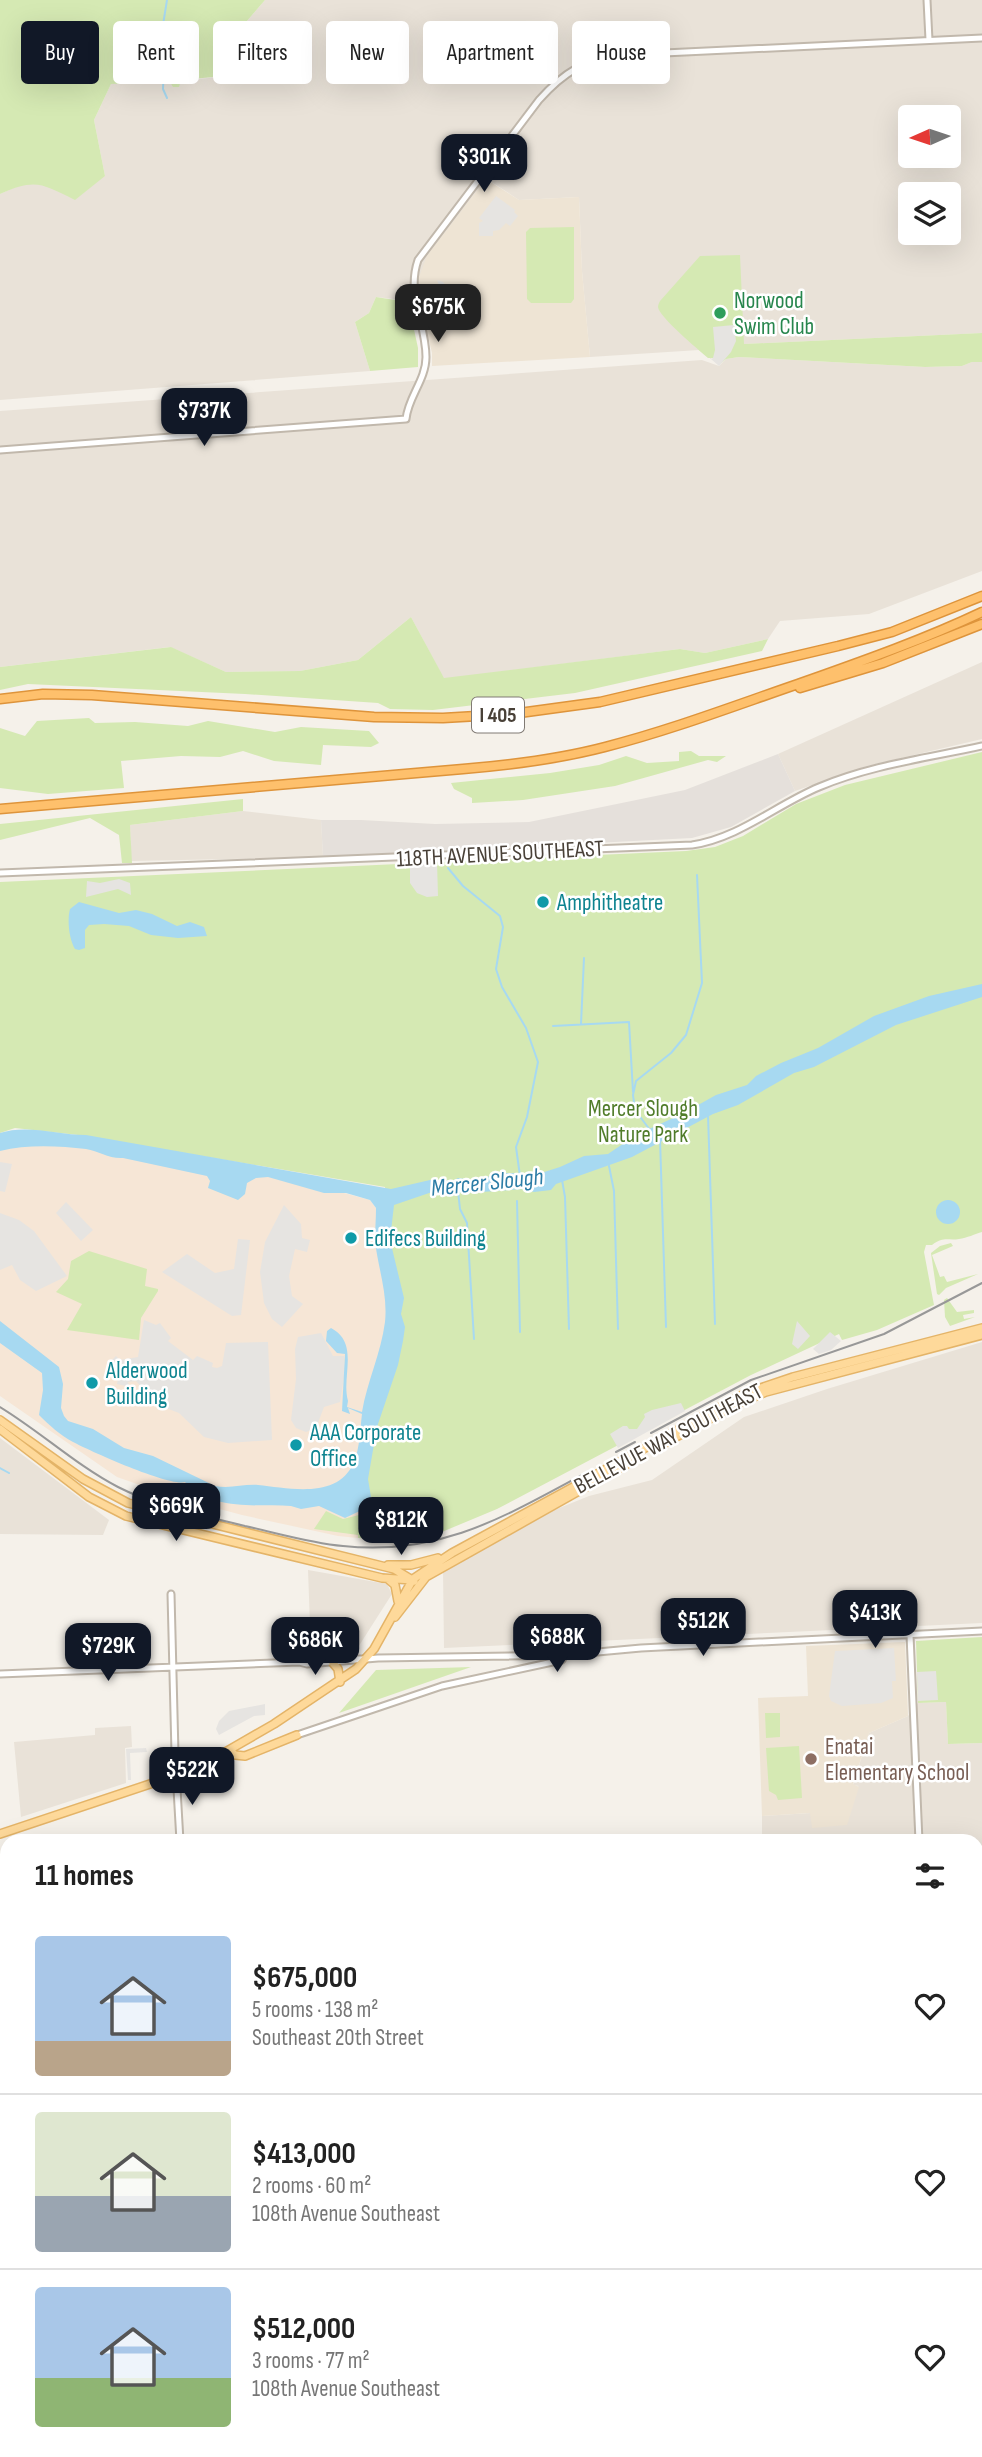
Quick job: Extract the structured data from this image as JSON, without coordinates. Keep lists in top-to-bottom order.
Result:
{
  "streets": {
    "highway": ["I 405"],
    "main road": ["BELLEVUE WAY SOUTHEAST"],
    "street": ["118TH AVENUE SOUTHEAST"]
  },
  "water": ["Mercer Slough"],
  "parks": ["Mercer Slough Nature Park"],
  "places": [
    "Norwood Swim Club",
    "Amphitheatre",
    "Edifecs Building",
    "Alderwood Building",
    "AAA Corporate Office",
    "Enatai Elementary School"
  ],
  "north": "left",
  "page": {
    "chip": [
      "Buy",
      "Rent",
      "Filters",
      "New",
      "Apartment",
      "House"
    ],
    "price": [
      "$301K",
      "$675K",
      "$737K",
      "$669K",
      "$812K",
      "$413K",
      "$512K",
      "$688K",
      "$686K",
      "$729K",
      "$522K"
    ],
    "heading": "11 homes",
    "list": [
      {
        "name": "$675,000",
        "note": "5 rooms · 138 m² · Southeast 20th Street"
      },
      {
        "name": "$413,000",
        "note": "2 rooms · 60 m² · 108th Avenue Southeast"
      },
      {
        "name": "$512,000",
        "note": "3 rooms · 77 m² · 108th Avenue Southeast"
      }
    ]
  }
}
